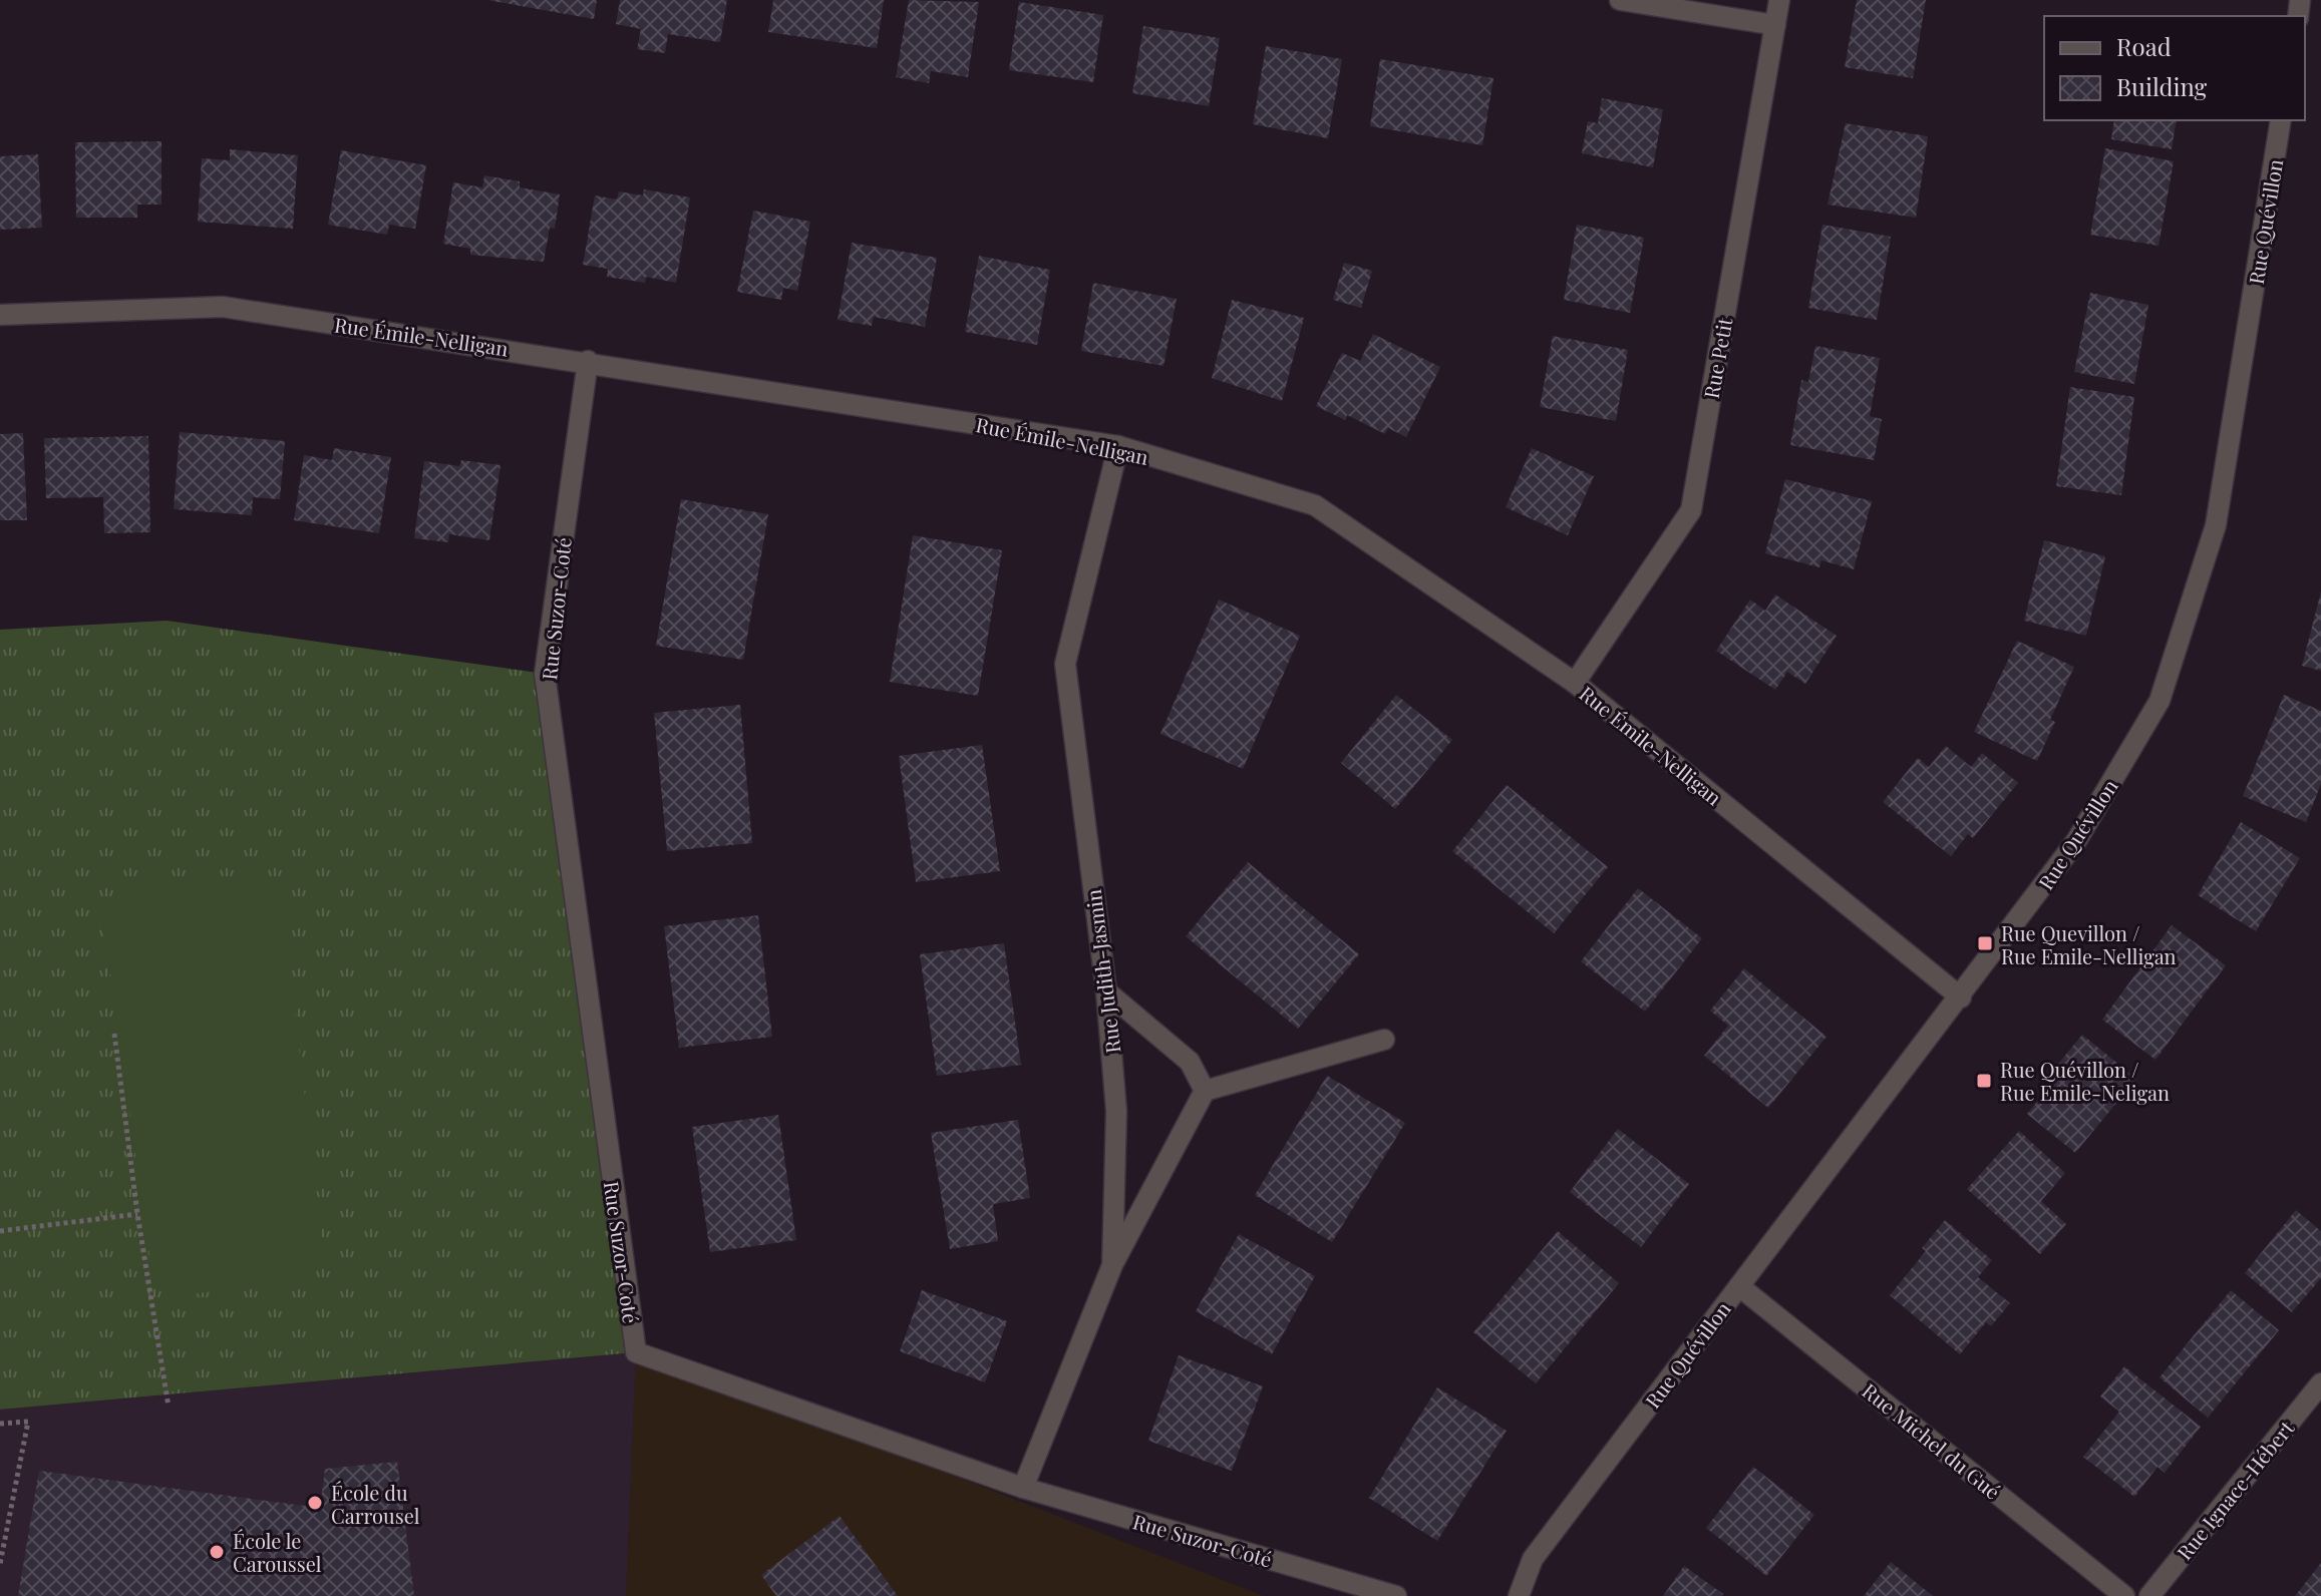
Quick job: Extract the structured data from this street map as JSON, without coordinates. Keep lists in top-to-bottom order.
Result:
{
  "streets": {
    "street": [
      "Rue Quévillon",
      "Rue Émile-Nelligan",
      "Rue Petit",
      "Rue Suzor-Coté",
      "Rue Judith-Jasmin",
      "Rue Michel du Gué",
      "Rue Ignace-Hébert"
    ]
  },
  "crossings": [
    ["Rue Quévillon", "Rue Émile-Nelligan"],
    ["Rue Quévillon", "Rue Michel du Gué"],
    ["Rue Émile-Nelligan", "Rue Petit"],
    ["Rue Émile-Nelligan", "Rue Suzor-Coté"],
    ["Rue Émile-Nelligan", "Rue Judith-Jasmin"],
    ["Rue Suzor-Coté", "Rue Judith-Jasmin"]
  ],
  "places": {
    "transit": ["Rue Quevillon / Rue Emile-Nelligan", "Rue Quévillon / Rue Emile-Neligan"],
    "other": ["École du Carrousel", "École le Caroussel"]
  },
  "legend": ["Road", "Building"]
}
